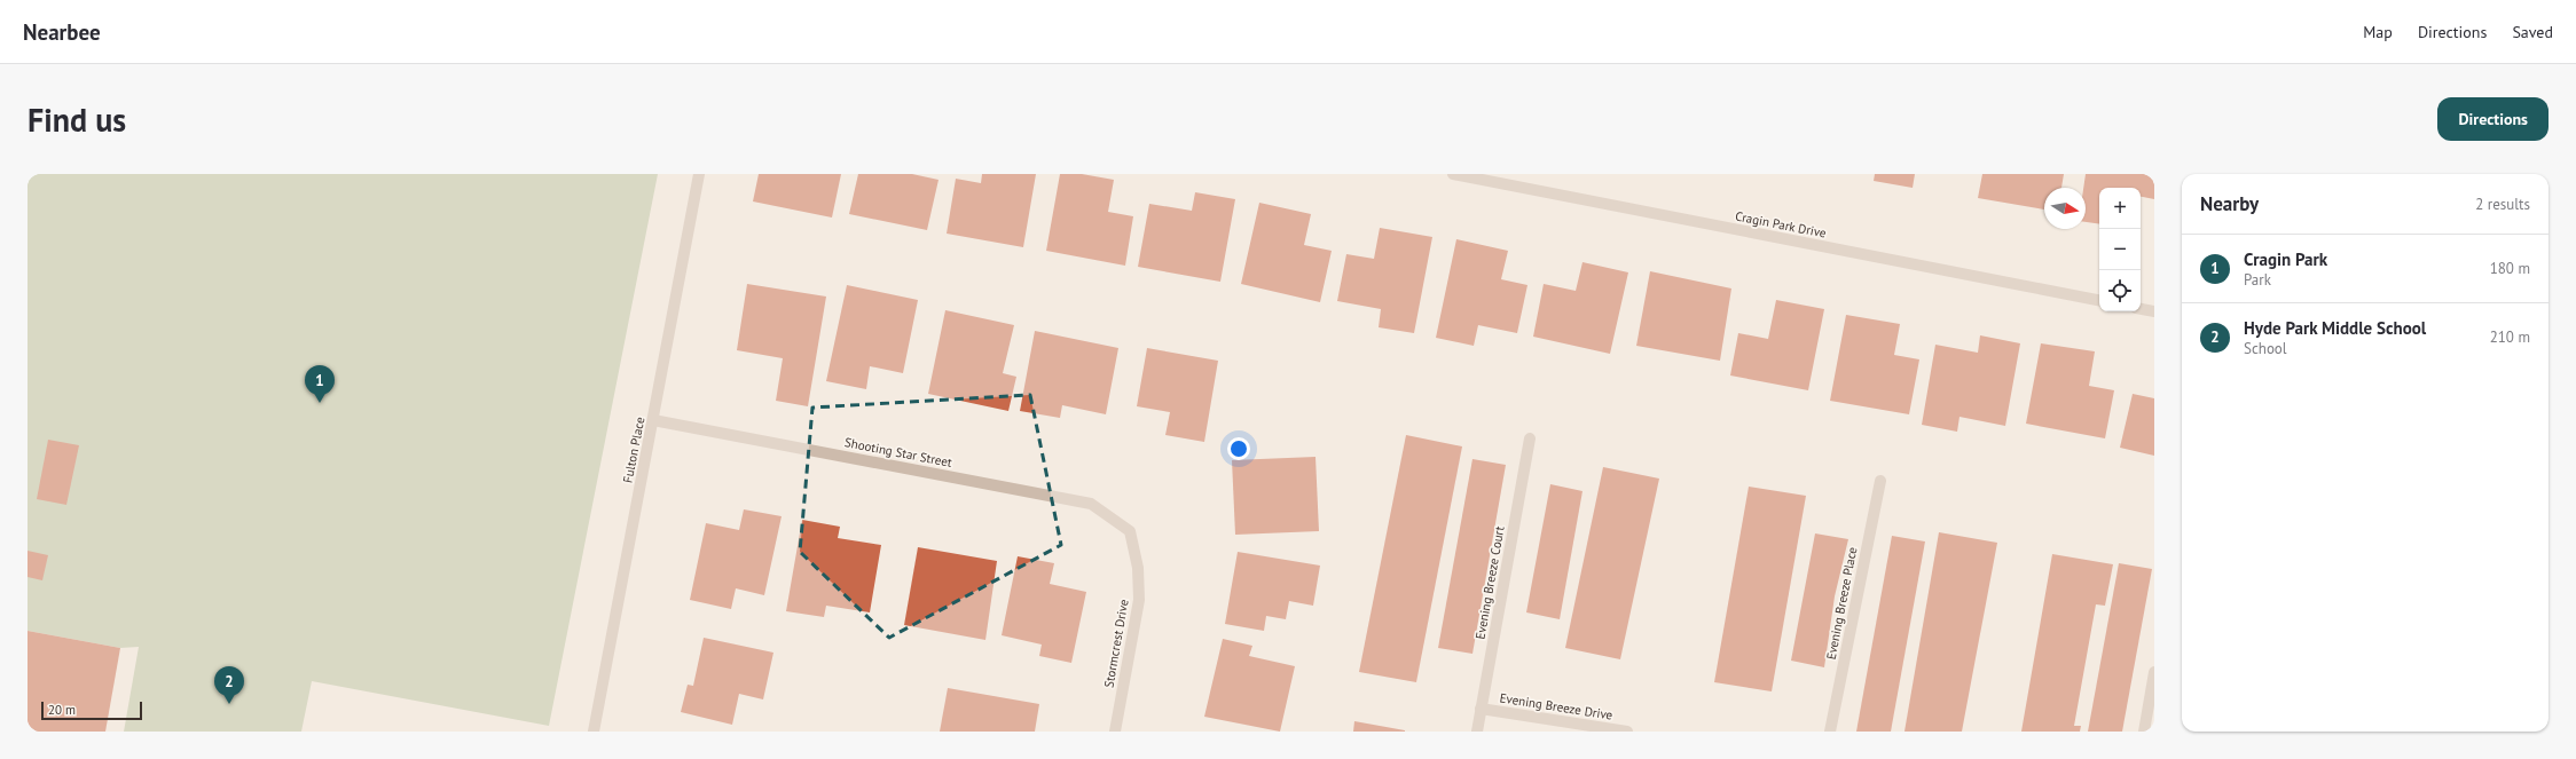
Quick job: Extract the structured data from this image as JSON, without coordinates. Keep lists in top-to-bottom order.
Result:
{
  "streets": {
    "street": [
      "Cragin Park Drive",
      "Fulton Place",
      "Shooting Star Street",
      "Evening Breeze Court",
      "Evening Breeze Place",
      "Stormcrest Drive",
      "Evening Breeze Drive"
    ]
  },
  "crossings": [
    ["Fulton Place", "Shooting Star Street"],
    ["Shooting Star Street", "Stormcrest Drive"],
    ["Evening Breeze Court", "Evening Breeze Drive"]
  ],
  "scale_bar": "20 m",
  "north": "right",
  "page": {
    "header": "Nearbee",
    "nav": ["Map", "Directions", "Saved"],
    "buttons": "Directions",
    "title": "Find us",
    "heading": ["Nearby", "2 results"],
    "map_buttons": ["+", "−"],
    "list": [
      {
        "mark": "1",
        "name": "Cragin Park",
        "note": "Park",
        "value": "180 m"
      },
      {
        "mark": "2",
        "name": "Hyde Park Middle School",
        "note": "School",
        "value": "210 m"
      }
    ],
    "pins": ["1", "2"],
    "scale": "20 m"
  }
}
